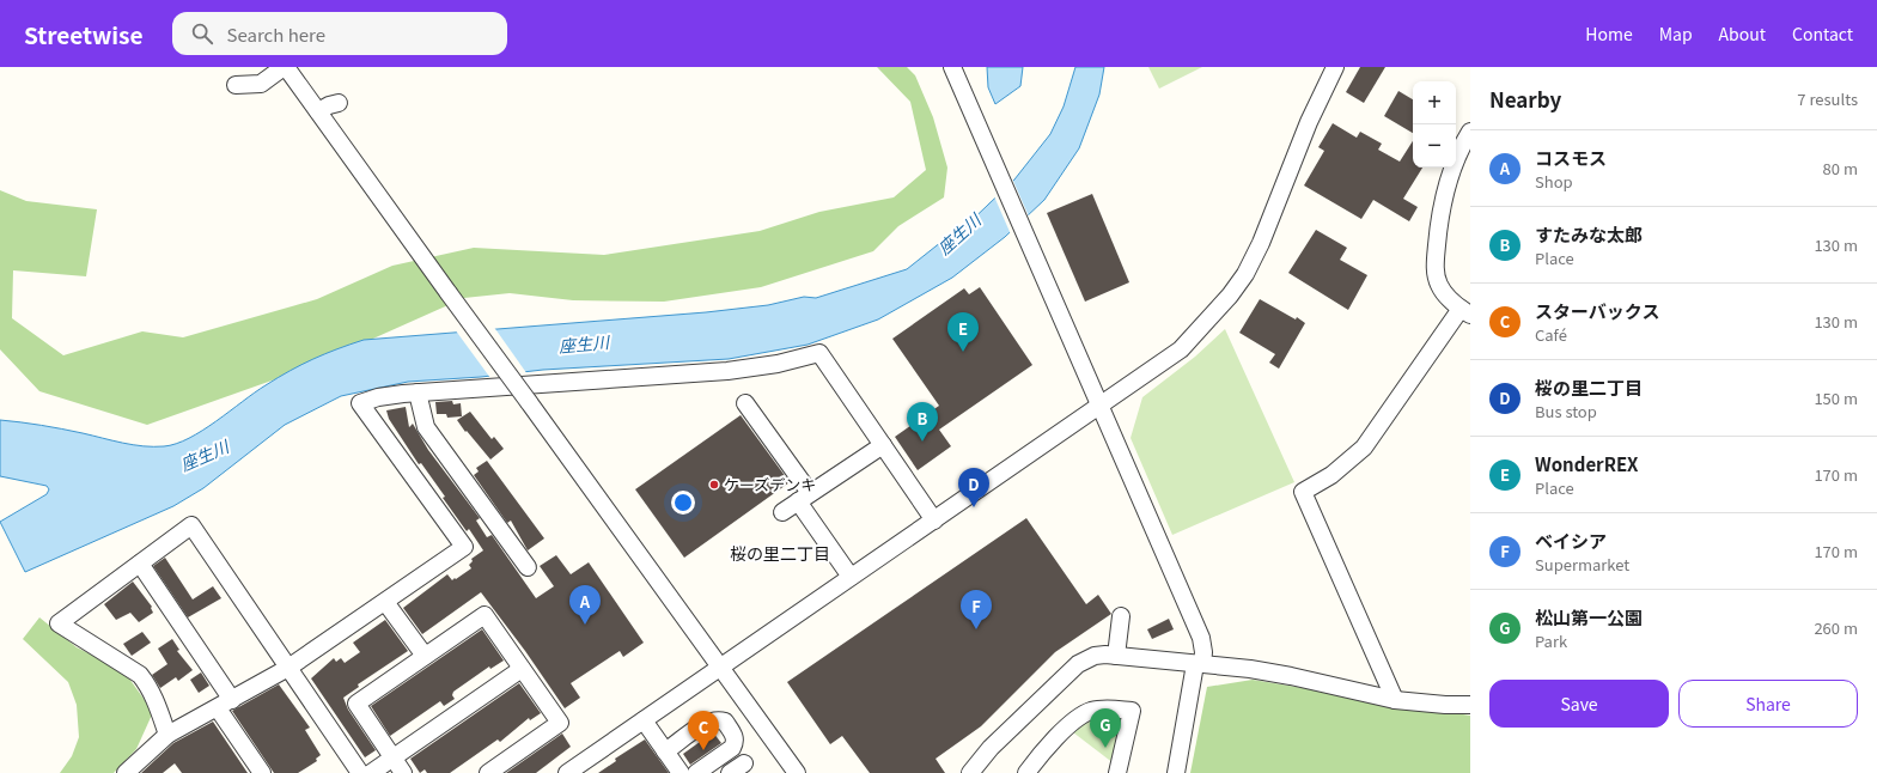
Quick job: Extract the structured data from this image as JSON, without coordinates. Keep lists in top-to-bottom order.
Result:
{
  "districts": ["桜の里二丁目"],
  "water": ["座生川"],
  "places": ["ケーズデンキ"],
  "page": {
    "header": "Streetwise",
    "search": "Search here",
    "nav": [
      "Home",
      "Map",
      "About",
      "Contact"
    ],
    "heading": ["Nearby", "7 results"],
    "map_buttons": ["+", "−"],
    "list": [
      {
        "mark": "A",
        "name": "コスモス",
        "note": "Shop",
        "value": "80 m"
      },
      {
        "mark": "B",
        "name": "すたみな太郎",
        "note": "Place",
        "value": "130 m"
      },
      {
        "mark": "C",
        "name": "スターバックス",
        "note": "Café",
        "value": "130 m"
      },
      {
        "mark": "D",
        "name": "桜の里二丁目",
        "note": "Bus stop",
        "value": "150 m"
      },
      {
        "mark": "E",
        "name": "WonderREX",
        "note": "Place",
        "value": "170 m"
      },
      {
        "mark": "F",
        "name": "ベイシア",
        "note": "Supermarket",
        "value": "170 m"
      },
      {
        "mark": "G",
        "name": "松山第一公園",
        "note": "Park",
        "value": "260 m"
      }
    ],
    "pins": [
      "E",
      "B",
      "D",
      "A",
      "F",
      "G",
      "C"
    ],
    "buttons": ["Save", "Share"]
  }
}
